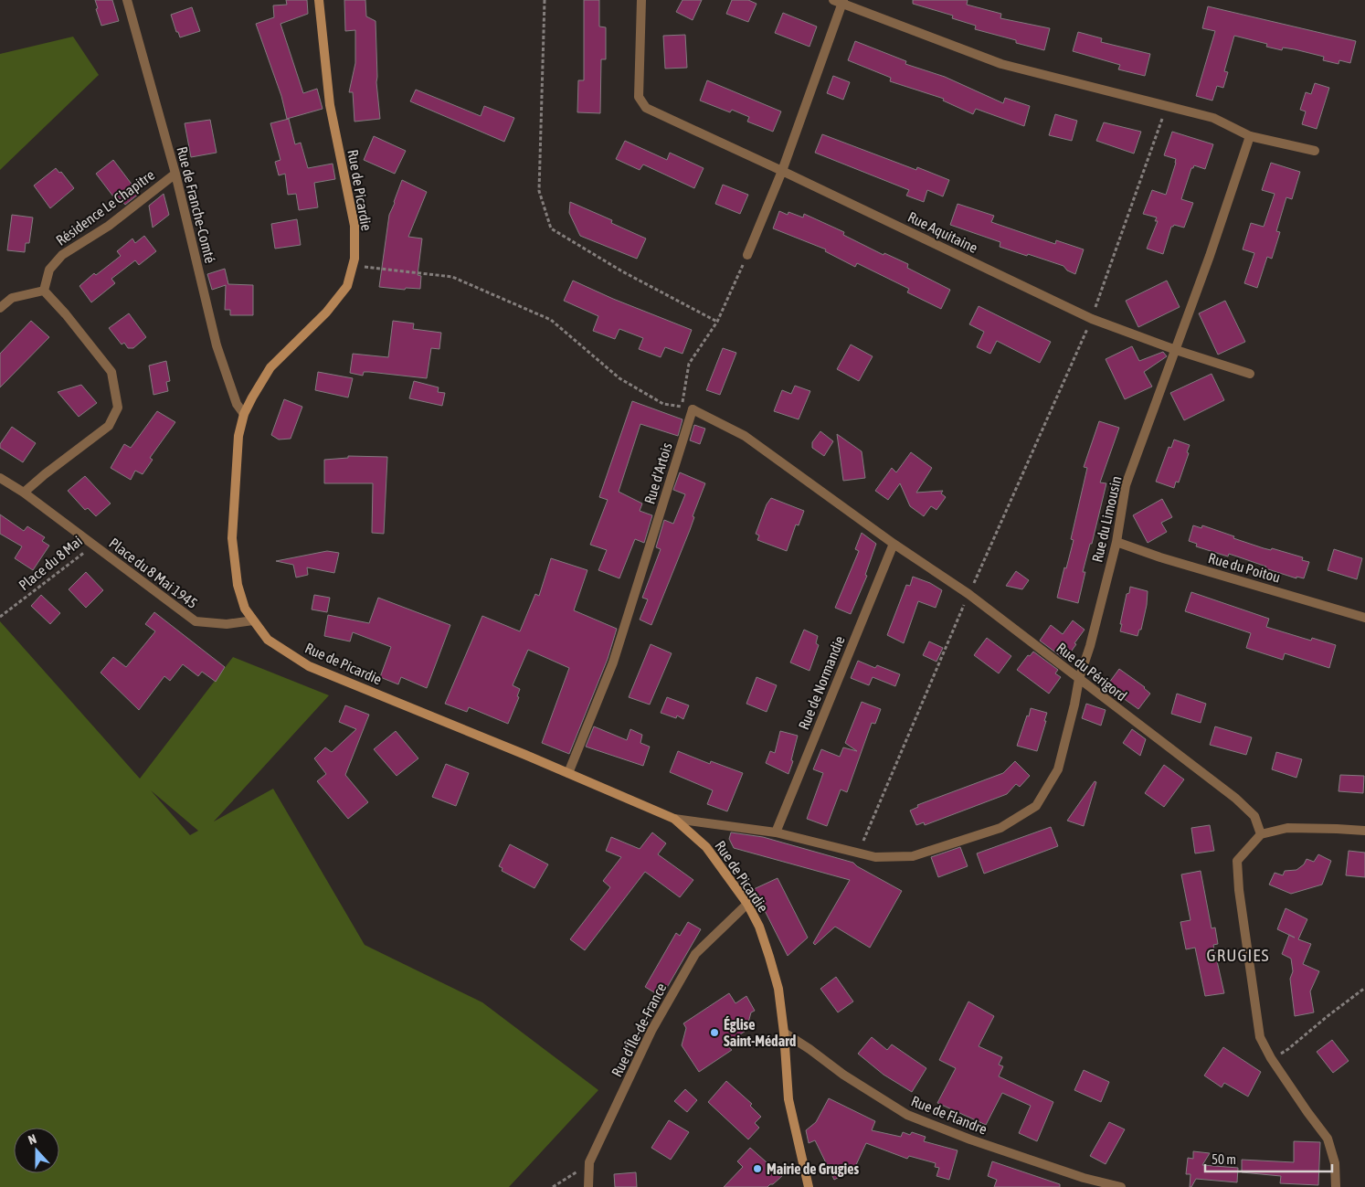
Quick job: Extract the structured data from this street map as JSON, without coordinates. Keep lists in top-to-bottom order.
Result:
{
  "streets": {
    "street": [
      "Rue de Picardie",
      "Rue de Franche-Comté",
      "Résidence Le Chapitre",
      "Rue Aquitaine",
      "Rue d'Artois",
      "Rue du Limousin",
      "Rue du Poitou",
      "Place du 8 Mai 1945",
      "Rue du Périgord",
      "Rue de Normandie",
      "Rue d'Île-de-France",
      "Rue de Flandre"
    ],
    "path": ["Place du 8 Mai"]
  },
  "crossings": [
    ["Rue de Picardie", "Rue de Franche-Comté"],
    ["Rue de Picardie", "Rue d'Artois"],
    ["Rue de Picardie", "Rue du Limousin"],
    ["Rue de Picardie", "Place du 8 Mai 1945"],
    ["Rue de Picardie", "Rue d'Île-de-France"],
    ["Rue de Picardie", "Rue de Flandre"],
    ["Rue de Franche-Comté", "Résidence Le Chapitre"],
    ["Rue Aquitaine", "Rue du Limousin"],
    ["Rue du Limousin", "Rue du Poitou"],
    ["Rue du Limousin", "Rue du Périgord"],
    ["Rue du Limousin", "Rue de Normandie"],
    ["Place du 8 Mai", "Place du 8 Mai 1945"],
    ["Rue du Périgord", "Rue de Normandie"]
  ],
  "districts": ["GRUGIES"],
  "places": ["Église Saint-Médard", "Mairie de Grugies"],
  "scale_bar": "50 m",
  "north": "top"
}
